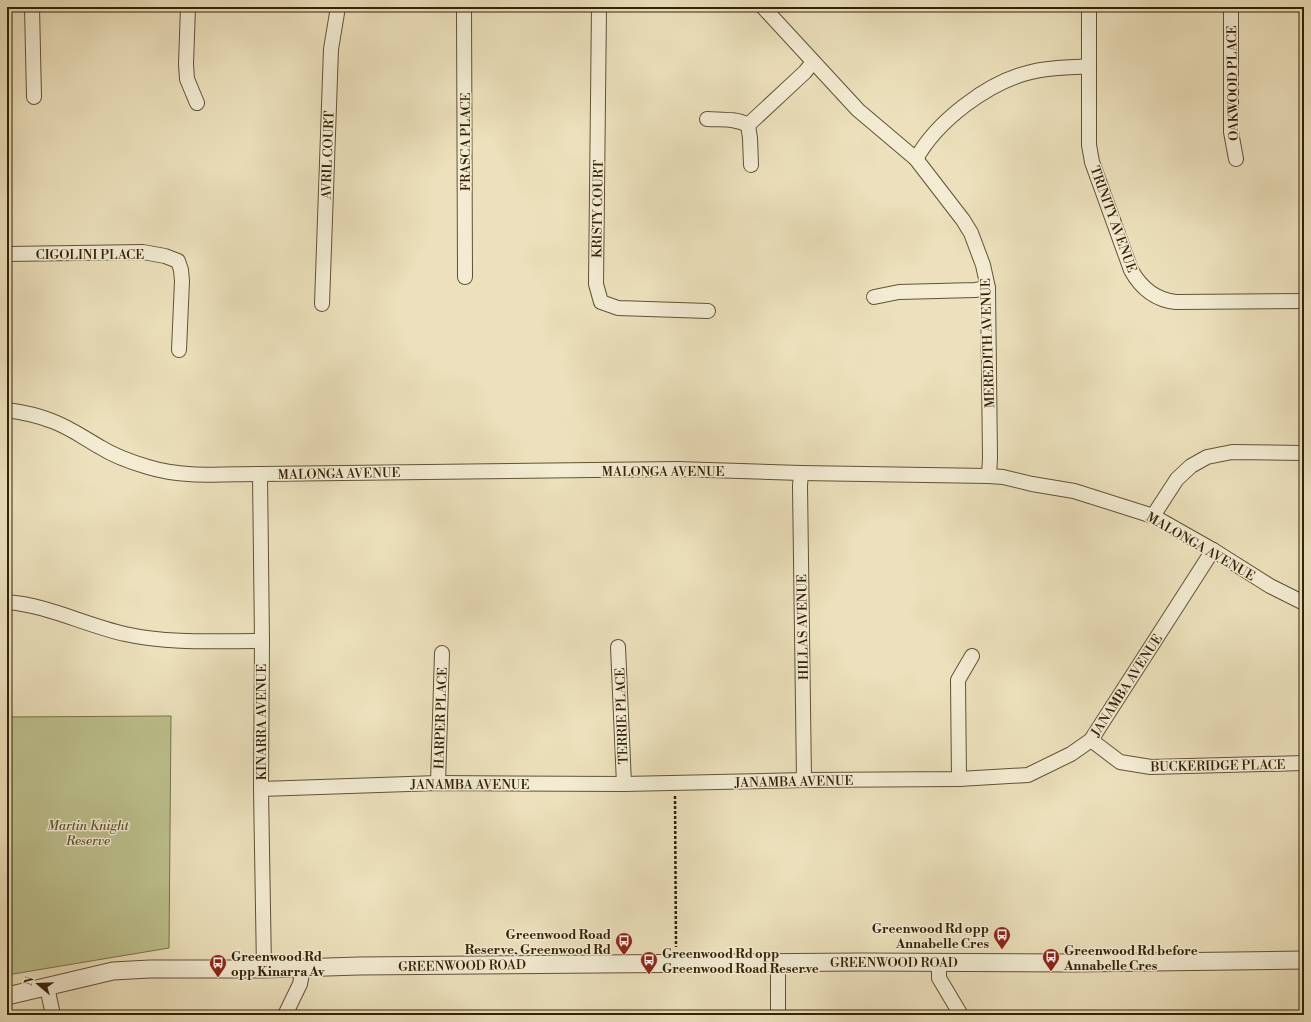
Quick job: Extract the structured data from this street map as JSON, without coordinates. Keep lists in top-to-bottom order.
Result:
{
  "streets": {
    "street": [
      "OAKWOOD PLACE",
      "FRASCA PLACE",
      "AVRIL COURT",
      "KRISTY COURT",
      "TRINITY AVENUE",
      "CIGOLINI PLACE",
      "MEREDITH AVENUE",
      "MALONGA AVENUE",
      "HILLAS AVENUE",
      "JANAMBA AVENUE",
      "TERRIE PLACE",
      "HARPER PLACE",
      "KINARRA AVENUE",
      "BUCKERIDGE PLACE",
      "GREENWOOD ROAD"
    ]
  },
  "crossings": [
    ["MEREDITH AVENUE", "MALONGA AVENUE"],
    ["MALONGA AVENUE", "HILLAS AVENUE"],
    ["MALONGA AVENUE", "JANAMBA AVENUE"],
    ["MALONGA AVENUE", "KINARRA AVENUE"],
    ["HILLAS AVENUE", "JANAMBA AVENUE"],
    ["JANAMBA AVENUE", "TERRIE PLACE"],
    ["JANAMBA AVENUE", "HARPER PLACE"],
    ["JANAMBA AVENUE", "KINARRA AVENUE"],
    ["JANAMBA AVENUE", "BUCKERIDGE PLACE"],
    ["KINARRA AVENUE", "GREENWOOD ROAD"]
  ],
  "parks": ["Martin Knight Reserve"],
  "places": {
    "bus stop": [
      "Greenwood Rd opp Annabelle Cres",
      "Greenwood Road Reserve, Greenwood Rd",
      "Greenwood Rd before Annabelle Cres",
      "Greenwood Rd opp Greenwood Road Reserve",
      "Greenwood Rd opp Kinarra Av"
    ]
  },
  "north": "left"
}
